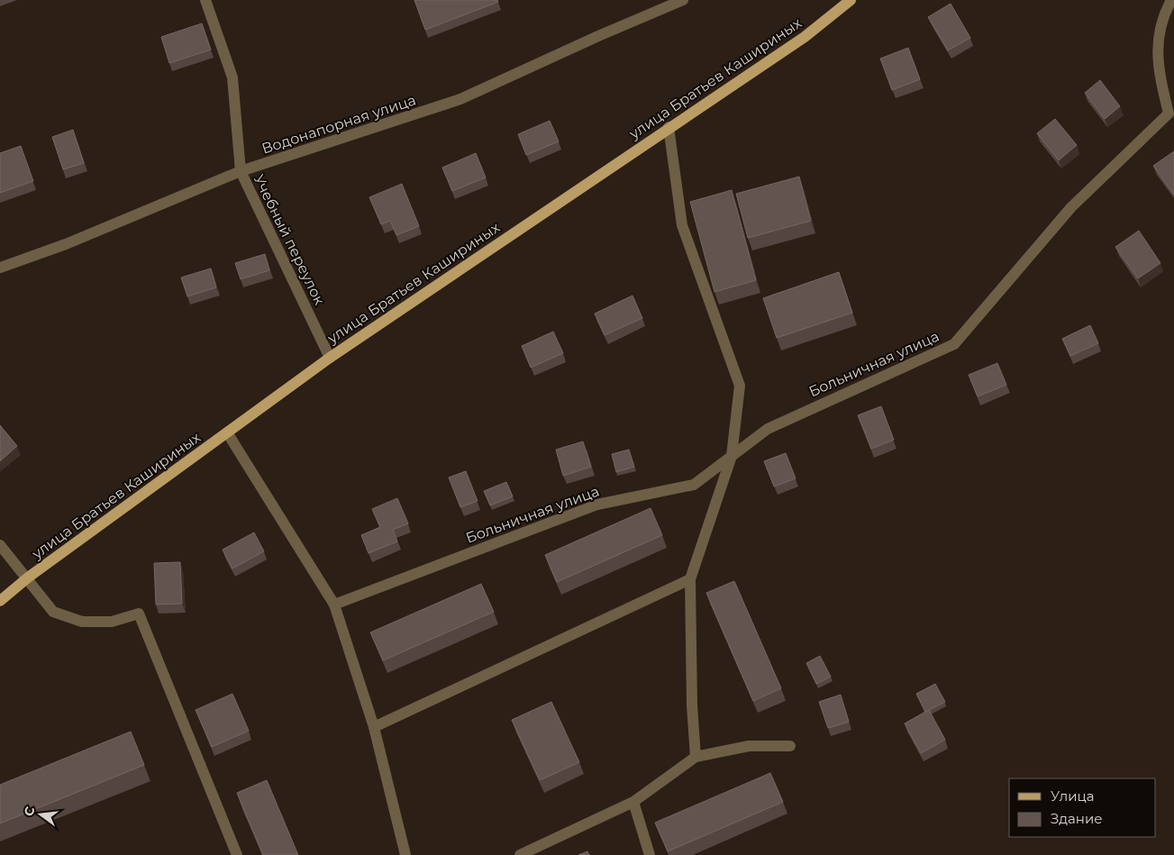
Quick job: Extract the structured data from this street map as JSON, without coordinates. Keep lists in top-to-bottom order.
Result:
{
  "streets": {
    "main road": ["улица Братьев Кашириных"],
    "street": ["Водонапорная улица", "Учебный переулок", "Больничная улица"]
  },
  "crossings": [
    ["улица Братьев Кашириных", "Учебный переулок"],
    ["Водонапорная улица", "Учебный переулок"]
  ],
  "legend": ["Улица", "Здание"],
  "north": "left"
}
